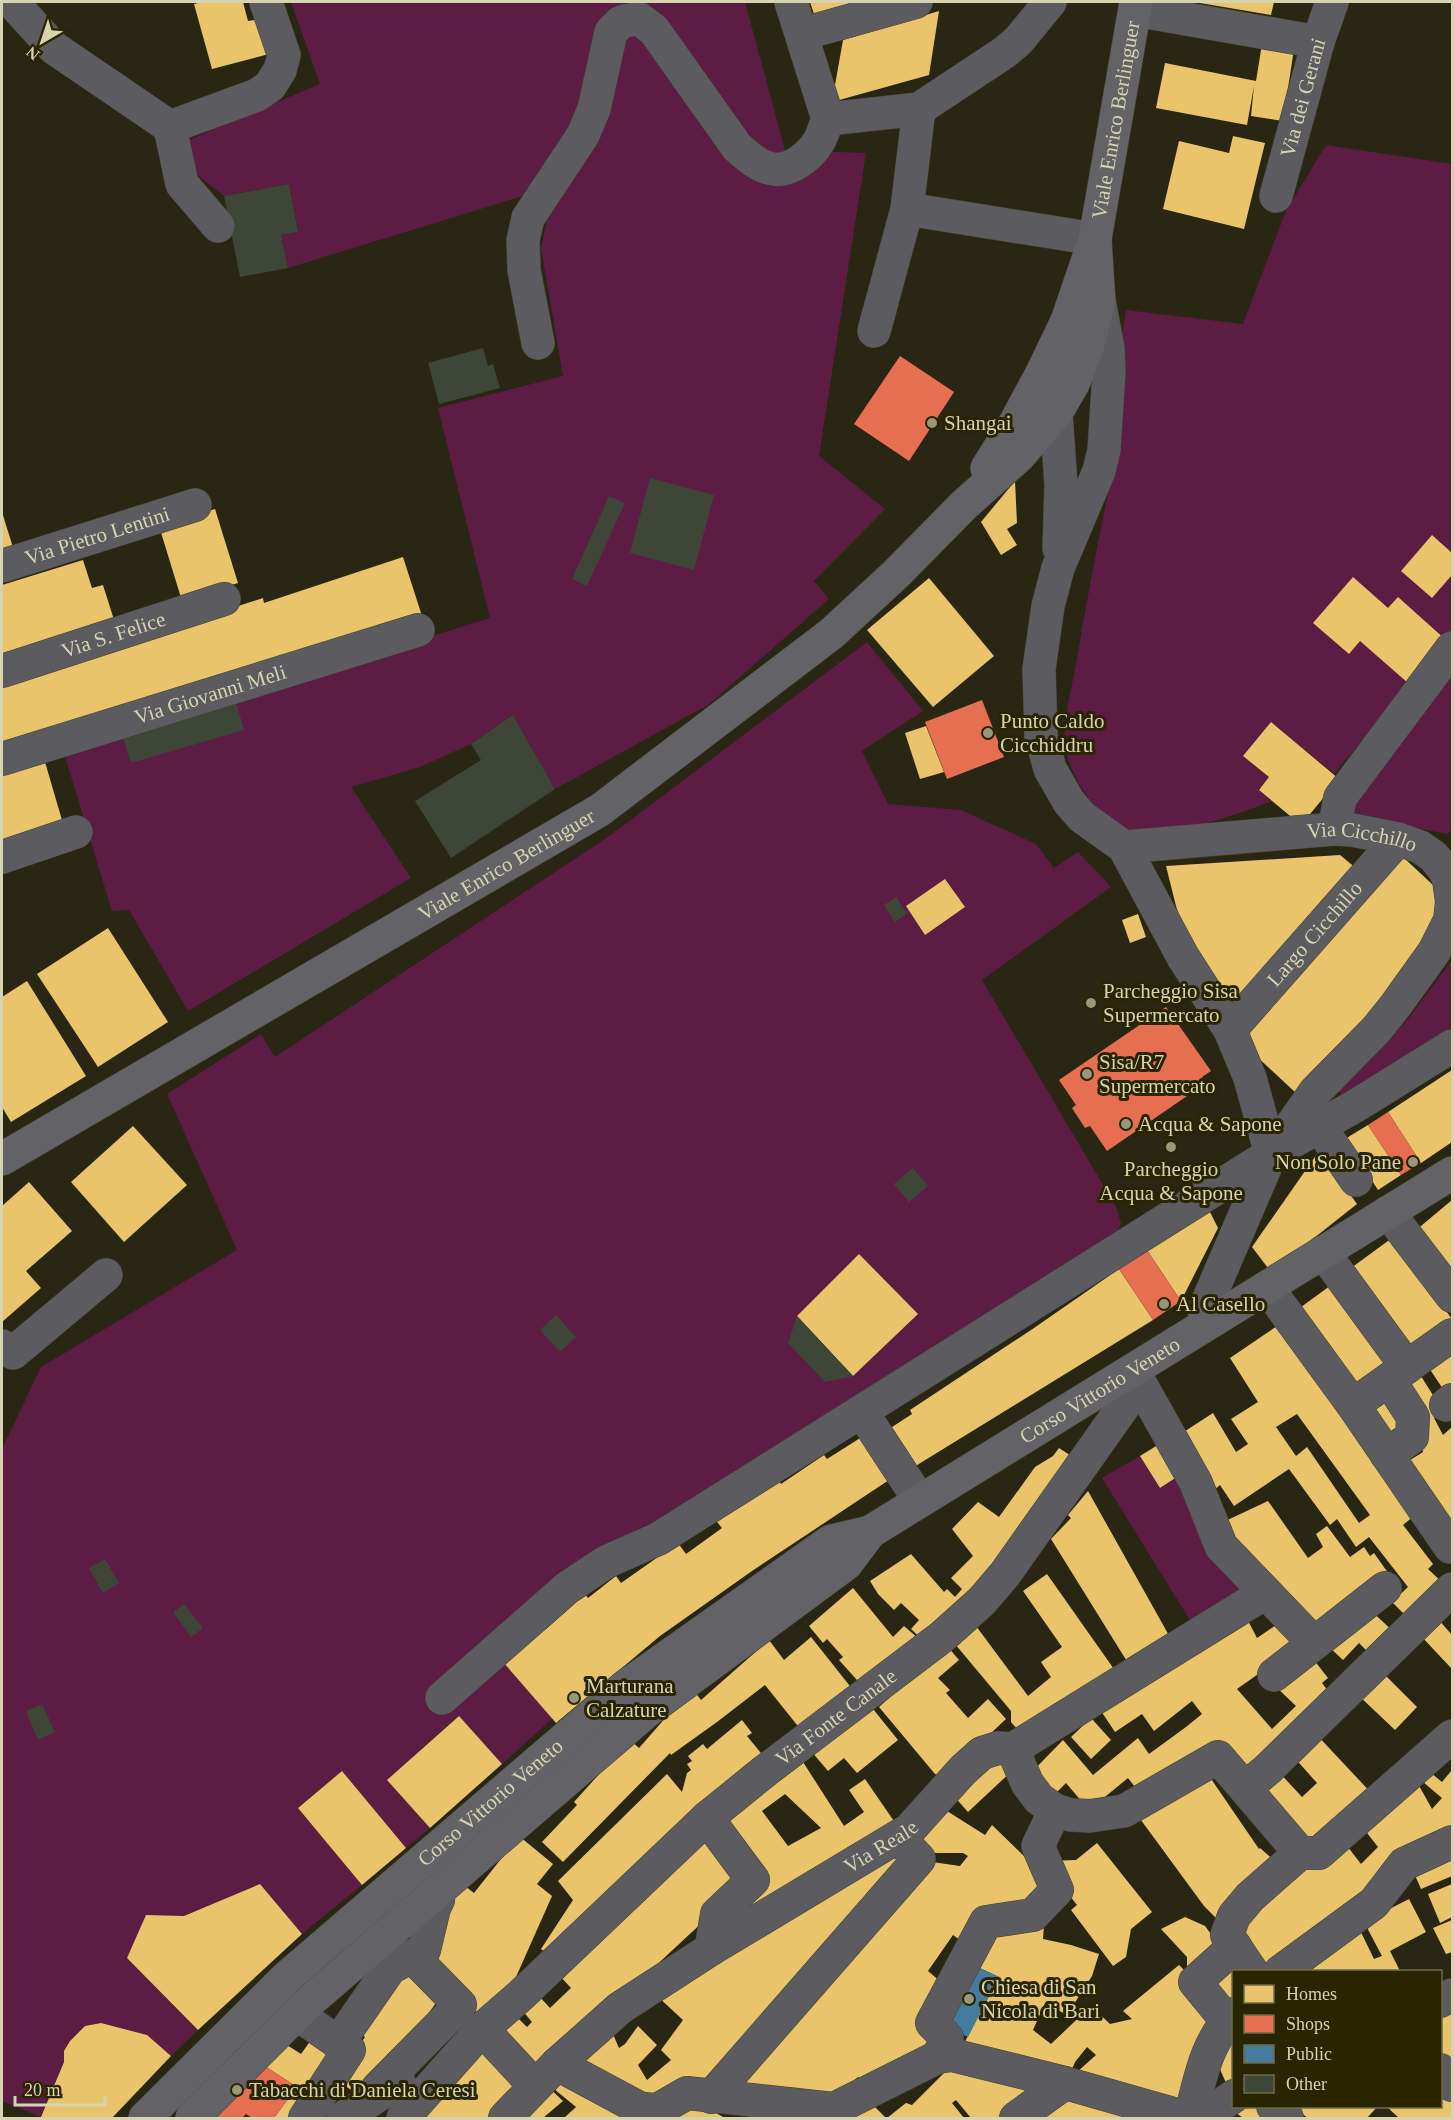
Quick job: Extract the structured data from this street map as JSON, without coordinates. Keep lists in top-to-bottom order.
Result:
{
  "streets": {
    "main road": ["Viale Enrico Berlinguer", "Corso Vittorio Veneto"],
    "street": [
      "Via dei Gerani",
      "Via Pietro Lentini",
      "Via S. Felice",
      "Via Giovanni Meli",
      "Via Cicchillo",
      "Largo Cicchillo",
      "Via Fonte Canale",
      "Via Reale"
    ]
  },
  "crossings": [
    ["Via Cicchillo", "Largo Cicchillo"],
    ["Via Cicchillo", "Corso Vittorio Veneto"],
    ["Corso Vittorio Veneto", "Via Fonte Canale"]
  ],
  "places": [
    "Shangai",
    "Punto Caldo Cicchiddru",
    "Parcheggio Sisa Supermercato",
    "Sisa/R7 Supermercato",
    "Acqua & Sapone",
    "Parcheggio Acqua & Sapone",
    "Non Solo Pane",
    "Al Casello",
    "Marturana Calzature",
    "Chiesa di San Nicola di Bari",
    "Tabacchi di Daniela Ceresi"
  ],
  "legend": [
    "Homes",
    "Shops",
    "Public",
    "Other"
  ],
  "scale_bar": "20 m",
  "north": "bottom left"
}
